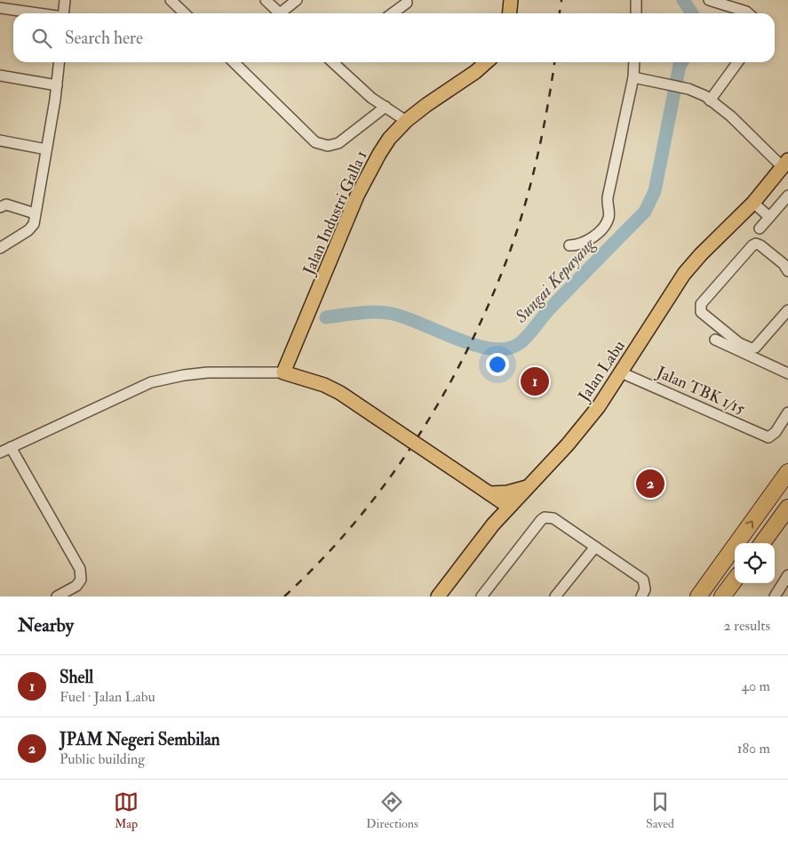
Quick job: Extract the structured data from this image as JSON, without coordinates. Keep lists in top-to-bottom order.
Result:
{
  "streets": {
    "main road": ["Jalan Industri Galla 1", "Jalan Labu"],
    "street": ["Jalan TBK 1/15"]
  },
  "crossings": [
    ["Jalan Labu", "Jalan TBK 1/15"]
  ],
  "water": ["Sungai Kepayang"],
  "page": {
    "search": "Search here",
    "pins": ["1", "2"],
    "heading": ["Nearby", "2 results"],
    "list": [
      {
        "mark": "1",
        "name": "Shell",
        "note": "Fuel · Jalan Labu",
        "value": "40 m"
      },
      {
        "mark": "2",
        "name": "JPAM Negeri Sembilan",
        "note": "Public building",
        "value": "180 m"
      }
    ],
    "nav": ["Map", "Directions", "Saved"]
  }
}
